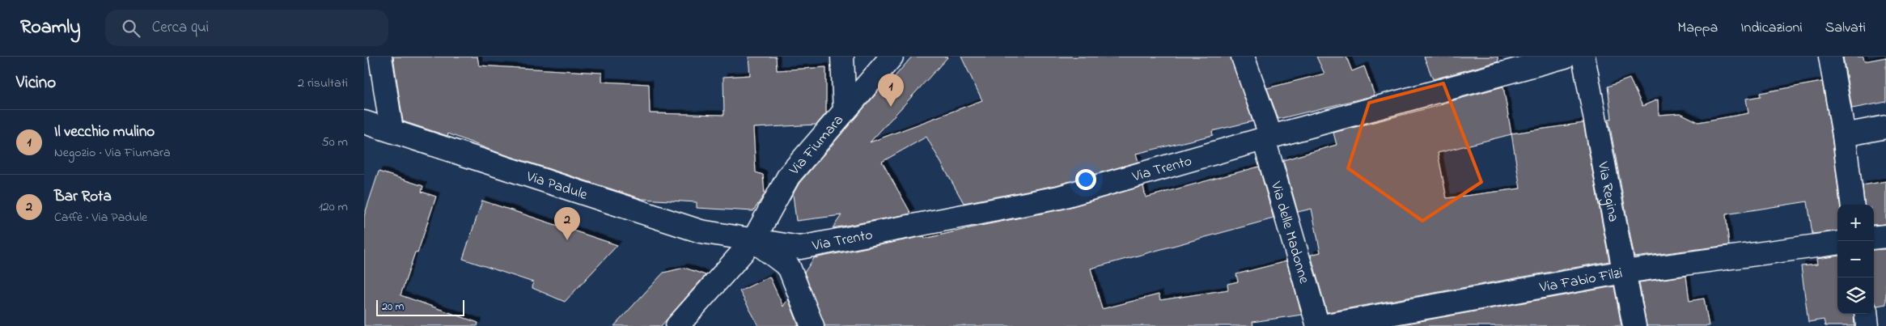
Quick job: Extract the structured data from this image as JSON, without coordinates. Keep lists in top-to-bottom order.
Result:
{
  "streets": {
    "street": [
      "Via Fiumara",
      "Via Trento",
      "Via Padule",
      "Via Regina",
      "Via delle Madonne",
      "Via Fabio Filzi"
    ]
  },
  "crossings": [
    ["Via Fiumara", "Via Trento"],
    ["Via Fiumara", "Via Padule"],
    ["Via Trento", "Via Padule"],
    ["Via Trento", "Via delle Madonne"],
    ["Via Regina", "Via Fabio Filzi"]
  ],
  "scale_bar": "20 m",
  "page": {
    "header": "Roamly",
    "search": "Cerca qui",
    "nav": ["Mappa", "Indicazioni", "Salvati"],
    "heading": ["Vicino", "2 risultati"],
    "pins": ["1", "2"],
    "list": [
      {
        "mark": "1",
        "name": "Il vecchio mulino",
        "note": "Negozio · Via Fiumara",
        "value": "50 m"
      },
      {
        "mark": "2",
        "name": "Bar Rota",
        "note": "Caffè · Via Padule",
        "value": "120 m"
      }
    ],
    "map_buttons": ["+", "−"],
    "scale": "20 m"
  }
}
